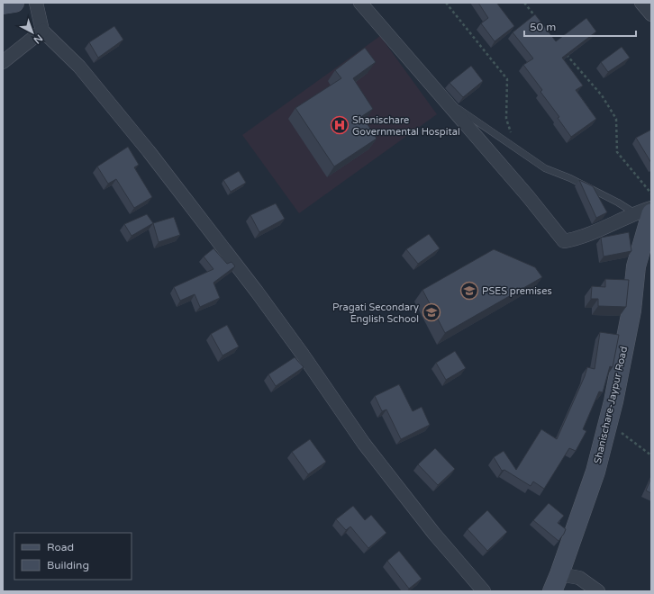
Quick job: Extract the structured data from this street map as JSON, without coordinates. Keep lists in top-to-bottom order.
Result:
{
  "streets": {
    "street": ["Shanischare-Jaypur Road"]
  },
  "places": {
    "hospital": ["Shanischare Governmental Hospital"],
    "school or university": ["PSES premises", "Pragati Secondary English School"]
  },
  "legend": ["Road", "Building"],
  "scale_bar": "50 m",
  "north": "bottom right"
}
